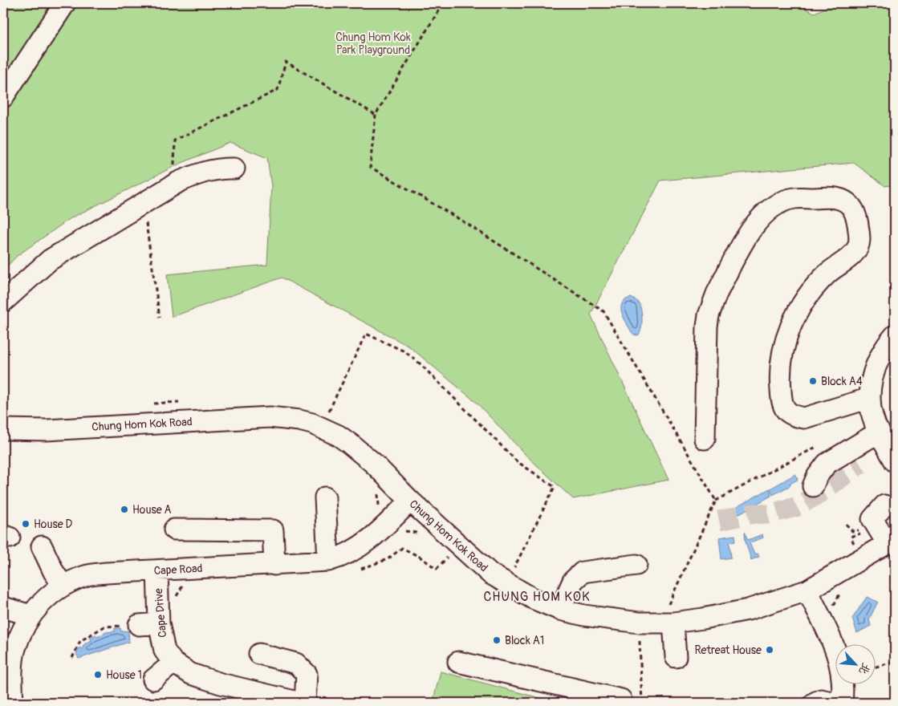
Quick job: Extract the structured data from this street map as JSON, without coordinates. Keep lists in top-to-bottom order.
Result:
{
  "streets": {
    "street": ["Chung Hom Kok Road", "Cape Road", "Cape Drive"]
  },
  "crossings": [
    ["Chung Hom Kok Road", "Cape Road"],
    ["Cape Road", "Cape Drive"]
  ],
  "districts": ["CHUNG HOM KOK"],
  "parks": ["Chung Hom Kok Park Playground"],
  "places": [
    "Block A4",
    "House A",
    "House D",
    "Block A1",
    "Retreat House",
    "House 1"
  ],
  "north": "bottom right"
}
